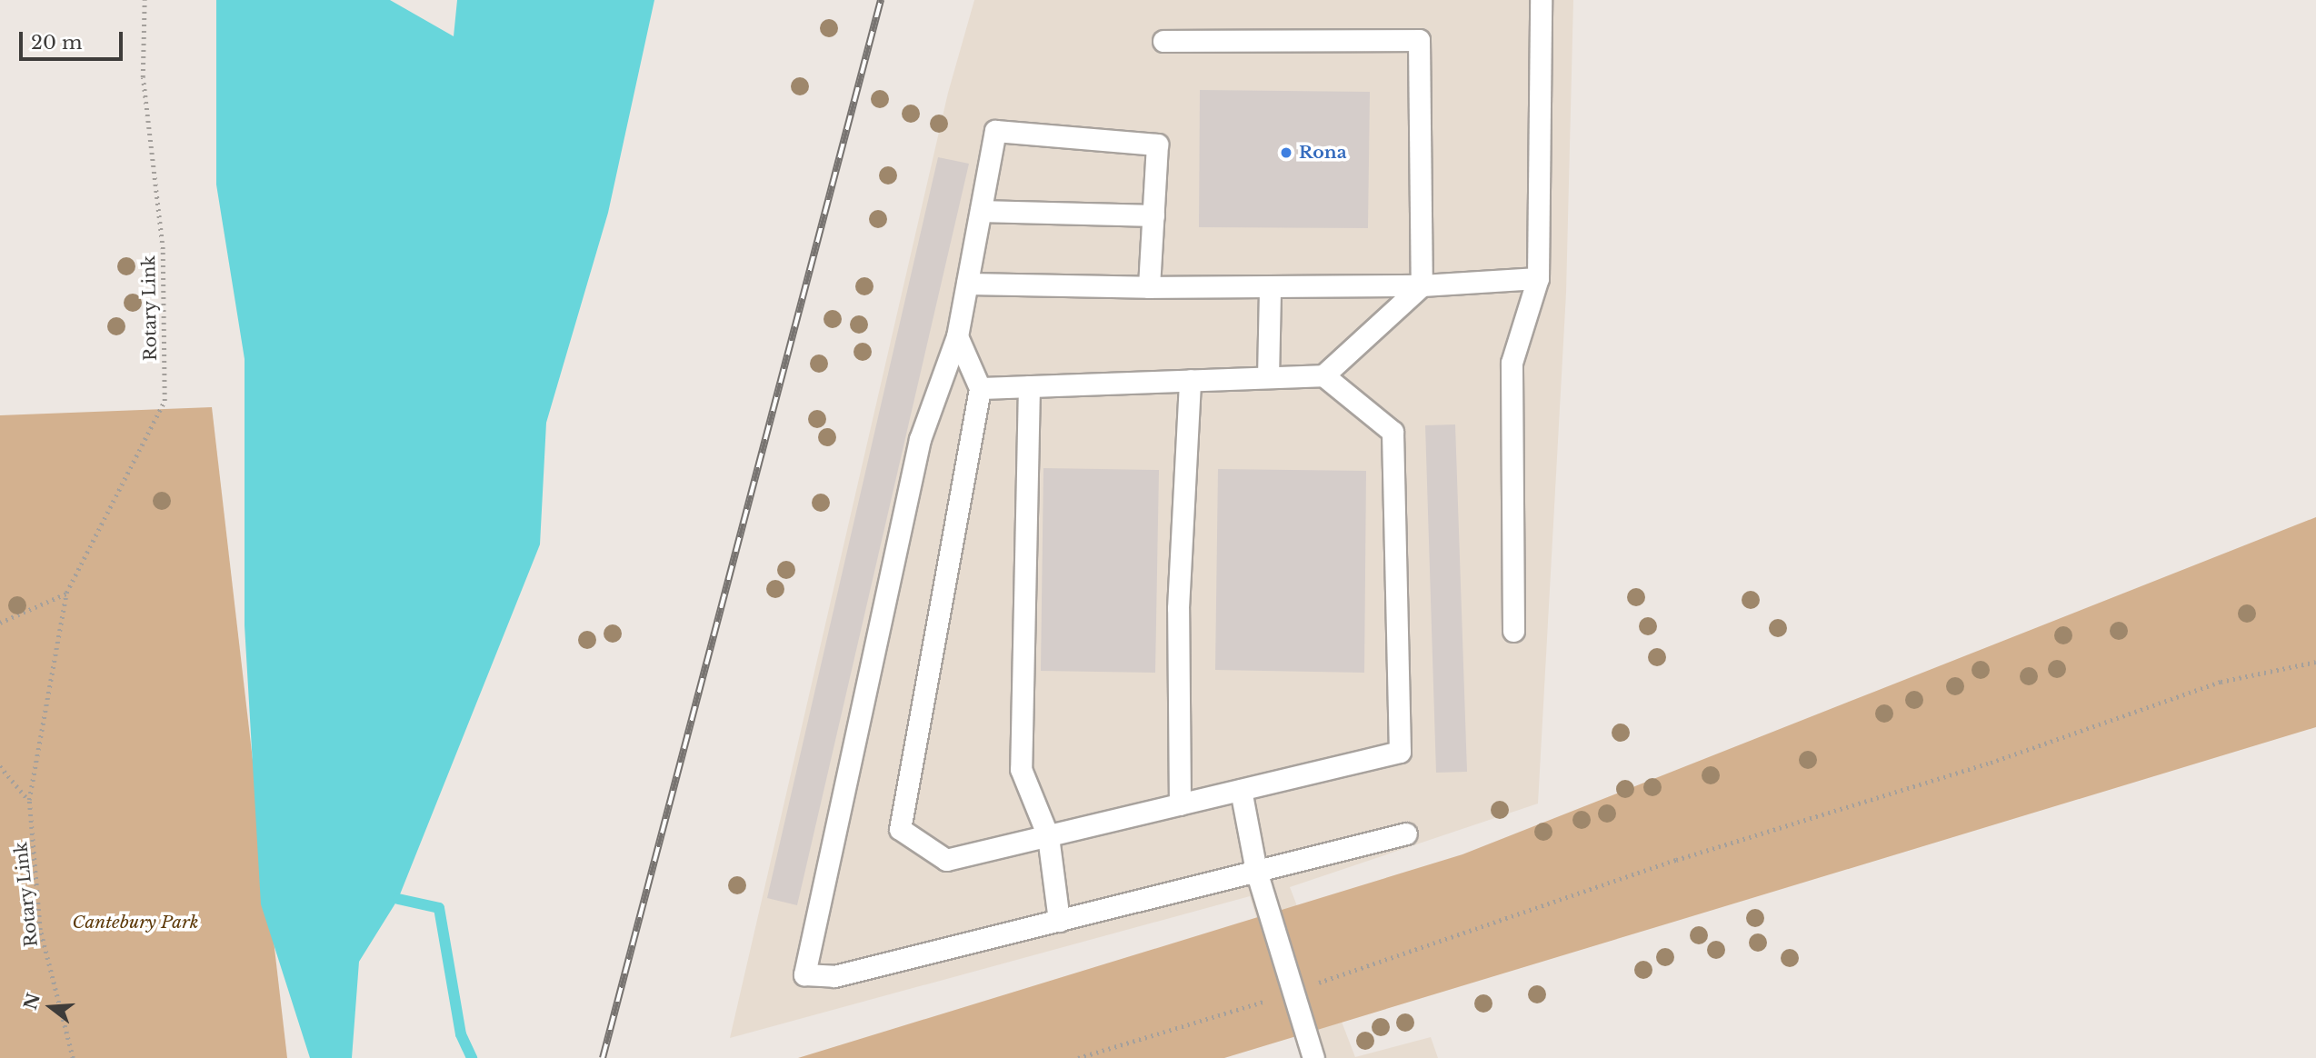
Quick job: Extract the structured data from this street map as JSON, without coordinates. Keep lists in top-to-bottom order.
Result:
{
  "streets": {
    "path": ["Rotary Link"]
  },
  "parks": ["Cantebury Park"],
  "places": ["Rona"],
  "scale_bar": "20 m",
  "north": "left"
}
